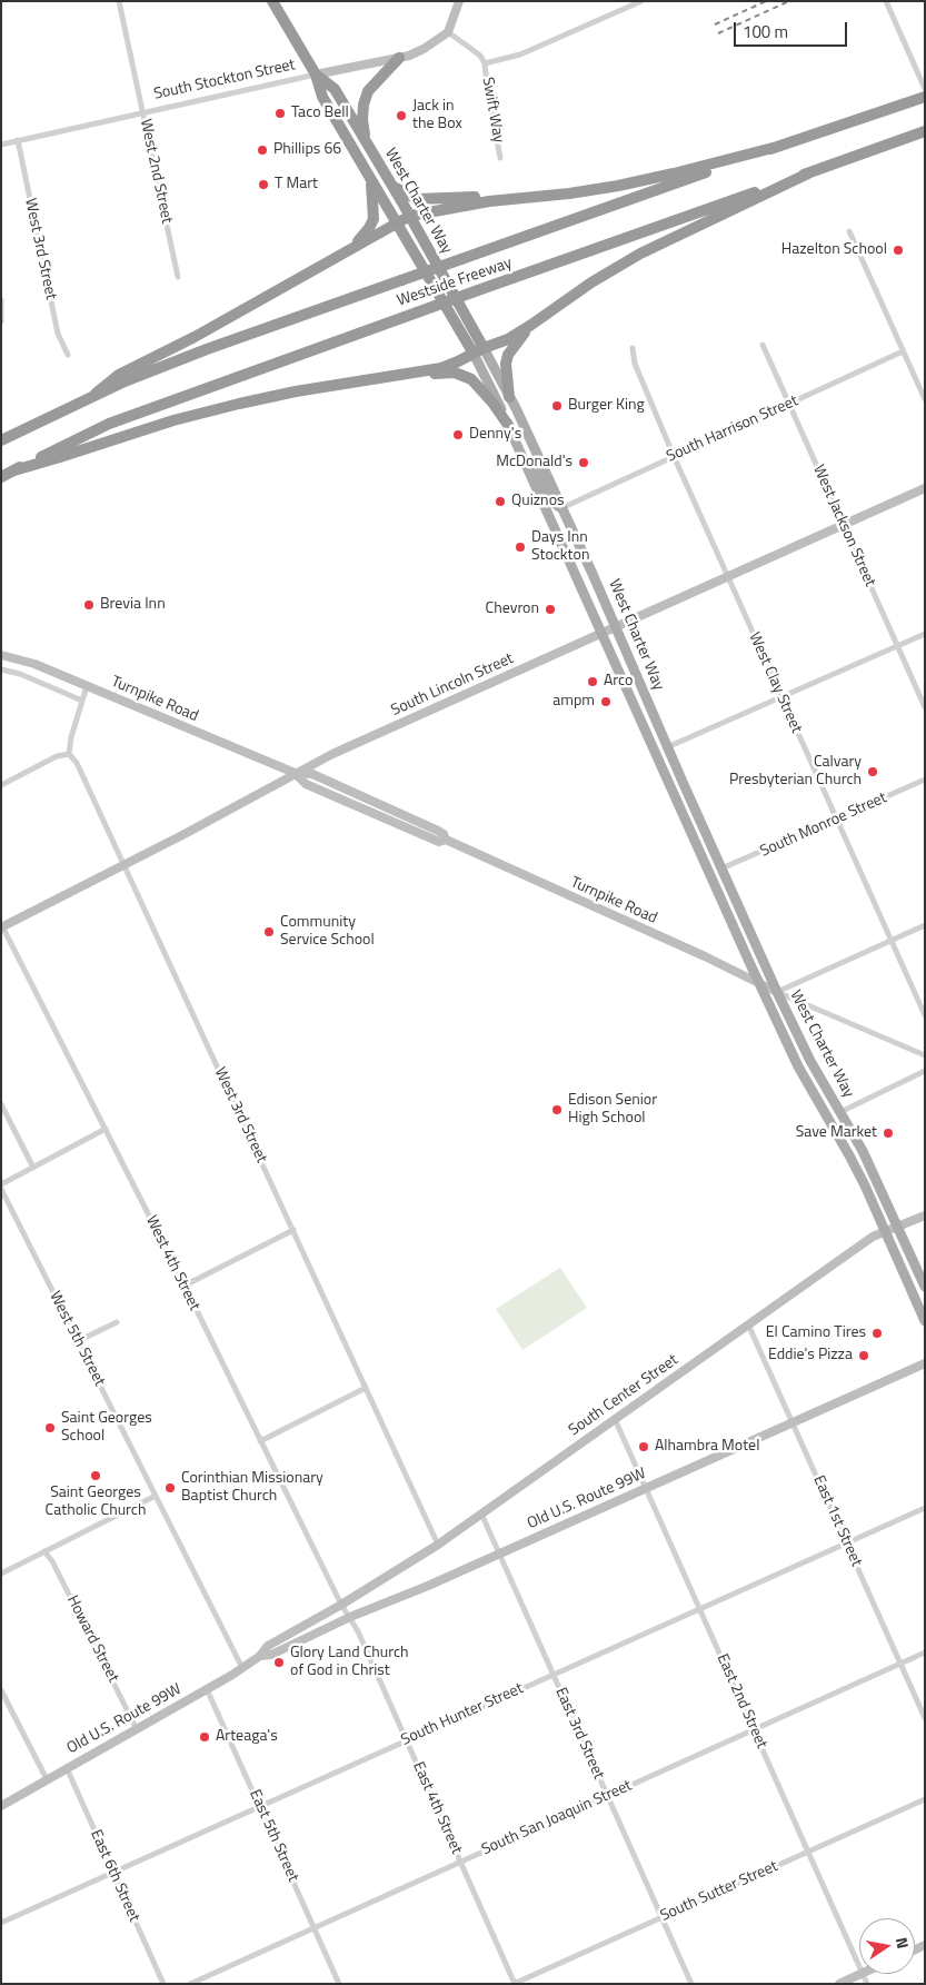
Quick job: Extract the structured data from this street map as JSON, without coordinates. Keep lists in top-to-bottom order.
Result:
{
  "streets": {
    "highway": ["West Charter Way", "Westside Freeway"],
    "street": [
      "South Stockton Street",
      "Swift Way",
      "West 2nd Street",
      "West 3rd Street",
      "South Harrison Street",
      "West Jackson Street",
      "West Clay Street",
      "South Lincoln Street",
      "Turnpike Road",
      "South Monroe Street",
      "West 4th Street",
      "West 5th Street",
      "South Center Street",
      "Old U.S. Route 99W",
      "East 1st Street",
      "Howard Street",
      "East 2nd Street",
      "South Hunter Street",
      "East 3rd Street",
      "East 4th Street",
      "South San Joaquin Street",
      "East 5th Street",
      "East 6th Street",
      "South Sutter Street"
    ]
  },
  "crossings": [
    ["South Stockton Street", "West 2nd Street"],
    ["South Stockton Street", "West Charter Way"],
    ["South Stockton Street", "West 3rd Street"],
    ["West Charter Way", "South Harrison Street"],
    ["West Charter Way", "South Lincoln Street"],
    ["West Charter Way", "Turnpike Road"],
    ["West Charter Way", "South Monroe Street"],
    ["West Charter Way", "South Center Street"],
    ["West 3rd Street", "South Lincoln Street"],
    ["West 3rd Street", "South Center Street"],
    ["South Harrison Street", "West Jackson Street"],
    ["South Harrison Street", "West Clay Street"],
    ["West Jackson Street", "South Lincoln Street"],
    ["West Clay Street", "South Lincoln Street"],
    ["West Clay Street", "South Monroe Street"],
    ["South Lincoln Street", "Turnpike Road"],
    ["South Lincoln Street", "West 4th Street"],
    ["West 4th Street", "South Center Street"],
    ["West 4th Street", "Old U.S. Route 99W"],
    ["West 4th Street", "East 4th Street"],
    ["West 5th Street", "Old U.S. Route 99W"],
    ["South Center Street", "Old U.S. Route 99W"],
    ["South Center Street", "East 1st Street"],
    ["South Center Street", "East 2nd Street"],
    ["South Center Street", "East 3rd Street"],
    ["South Center Street", "East 4th Street"],
    ["Old U.S. Route 99W", "East 1st Street"],
    ["Old U.S. Route 99W", "Howard Street"],
    ["Old U.S. Route 99W", "East 2nd Street"],
    ["Old U.S. Route 99W", "East 3rd Street"],
    ["Old U.S. Route 99W", "East 4th Street"],
    ["Old U.S. Route 99W", "East 5th Street"],
    ["Old U.S. Route 99W", "East 6th Street"],
    ["East 1st Street", "South Hunter Street"],
    ["East 1st Street", "South San Joaquin Street"],
    ["East 2nd Street", "South Hunter Street"],
    ["East 2nd Street", "South San Joaquin Street"],
    ["East 2nd Street", "South Sutter Street"],
    ["South Hunter Street", "East 3rd Street"],
    ["South Hunter Street", "East 4th Street"],
    ["South Hunter Street", "East 5th Street"],
    ["South Hunter Street", "East 6th Street"],
    ["East 3rd Street", "South San Joaquin Street"],
    ["East 3rd Street", "South Sutter Street"],
    ["East 4th Street", "South San Joaquin Street"],
    ["East 4th Street", "South Sutter Street"],
    ["South San Joaquin Street", "East 5th Street"]
  ],
  "places": [
    "Taco Bell",
    "Jack in the Box",
    "Phillips 66",
    "T Mart",
    "Hazelton School",
    "Burger King",
    "Denny's",
    "McDonald's",
    "Quiznos",
    "Days Inn Stockton",
    "Brevia Inn",
    "Chevron",
    "Arco",
    "ampm",
    "Calvary Presbyterian Church",
    "Community Service School",
    "Edison Senior High School",
    "Save Market",
    "El Camino Tires",
    "Eddie's Pizza",
    "Saint Georges School",
    "Alhambra Motel",
    "Saint Georges Catholic Church",
    "Corinthian Missionary Baptist Church",
    "Glory Land Church of God in Christ",
    "Arteaga's"
  ],
  "scale_bar": "100 m",
  "north": "right"
}
